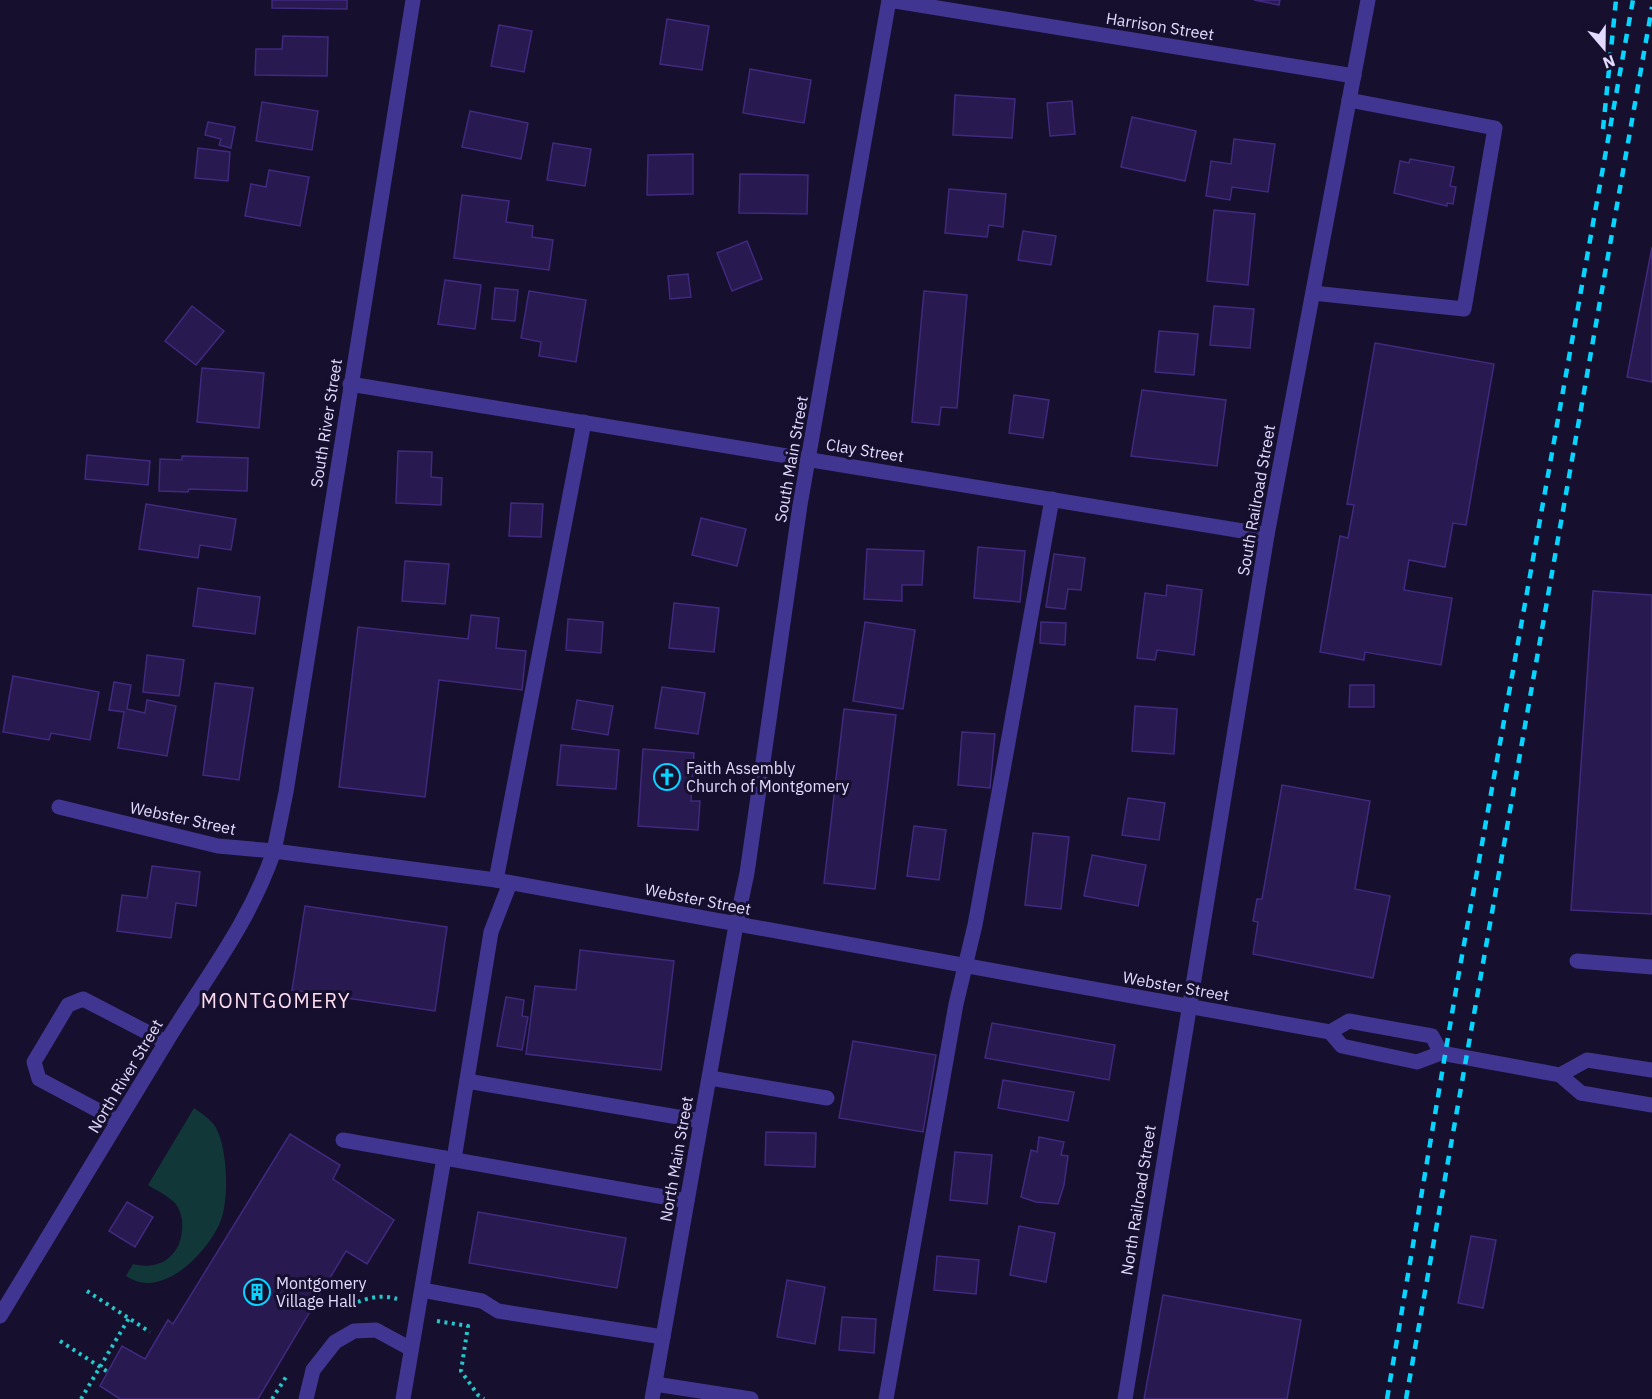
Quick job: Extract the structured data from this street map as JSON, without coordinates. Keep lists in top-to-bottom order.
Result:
{
  "streets": {
    "street": [
      "Harrison Street",
      "South River Street",
      "Clay Street",
      "South Main Street",
      "South Railroad Street",
      "Webster Street",
      "North River Street",
      "North Main Street",
      "North Railroad Street"
    ]
  },
  "crossings": [
    ["Harrison Street", "South Main Street"],
    ["Harrison Street", "South Railroad Street"],
    ["South River Street", "Clay Street"],
    ["South River Street", "Webster Street"],
    ["South River Street", "North River Street"],
    ["Clay Street", "South Main Street"],
    ["Clay Street", "South Railroad Street"],
    ["South Main Street", "Webster Street"],
    ["South Main Street", "North Main Street"],
    ["South Railroad Street", "Webster Street"],
    ["South Railroad Street", "North Railroad Street"],
    ["Webster Street", "North River Street"],
    ["Webster Street", "North Main Street"],
    ["Webster Street", "North Railroad Street"]
  ],
  "districts": ["MONTGOMERY"],
  "places": {
    "church": ["Faith Assembly Church of Montgomery"],
    "building": ["Montgomery Village Hall"]
  },
  "north": "bottom"
}
